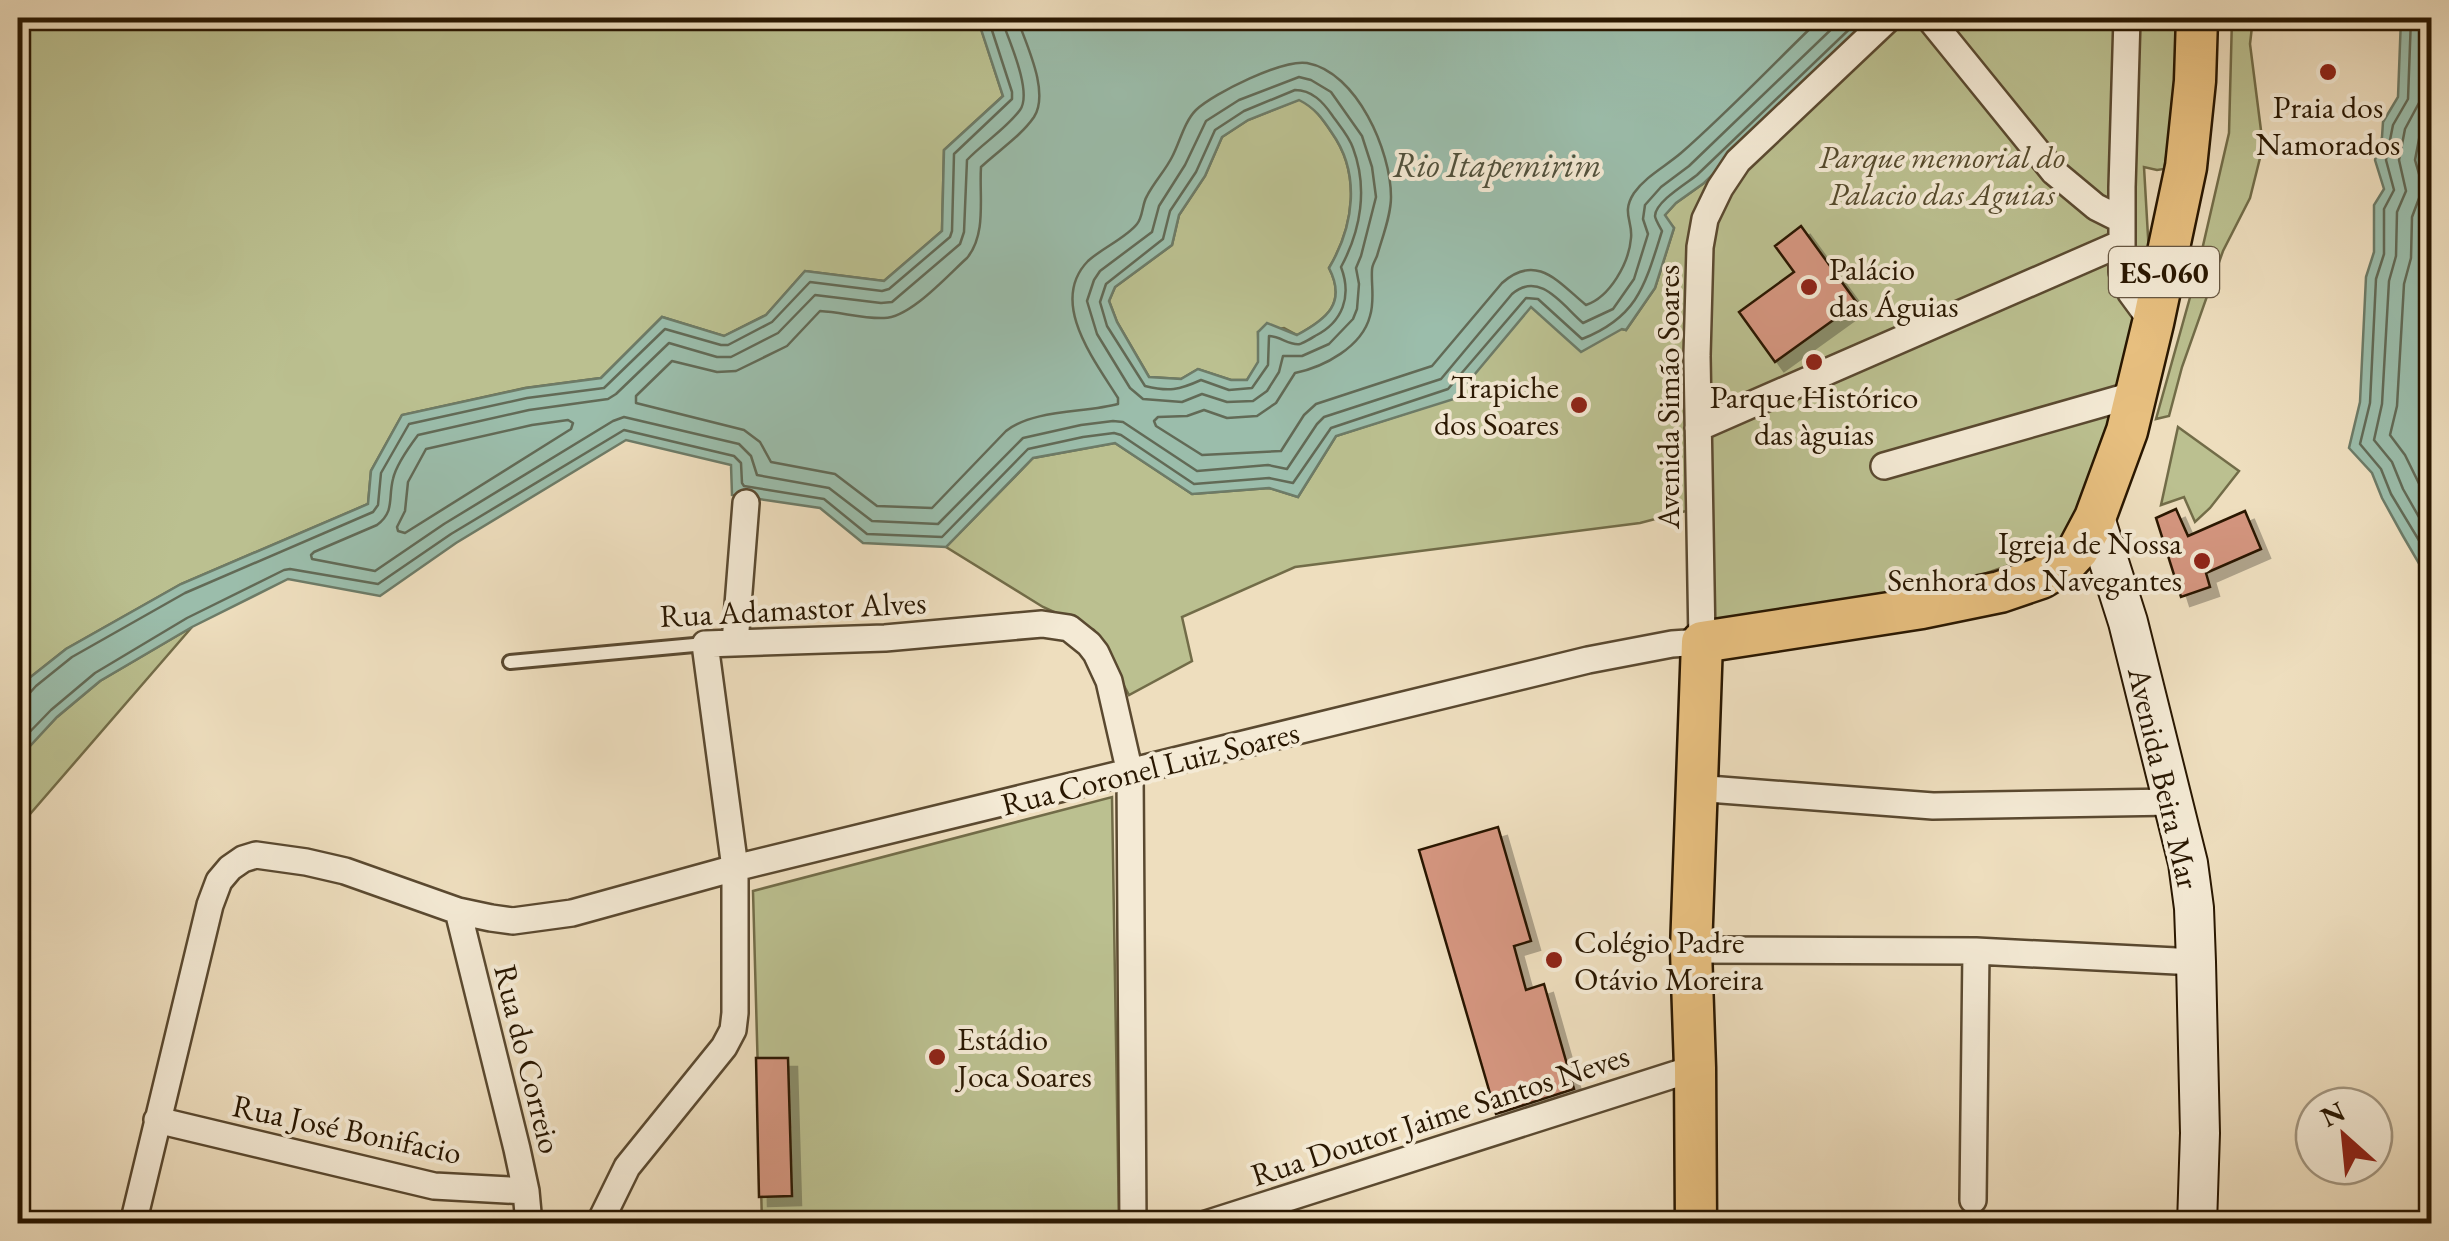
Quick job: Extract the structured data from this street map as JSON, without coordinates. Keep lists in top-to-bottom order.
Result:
{
  "streets": {
    "main road": ["ES-060", "Rua Coronel Luiz Soares"],
    "street": [
      "Avenida Simão Soares",
      "Rua Adamastor Alves",
      "Avenida Beira Mar",
      "Rua do Correio",
      "Rua Doutor Jaime Santos Neves",
      "Rua José Bonifacio"
    ]
  },
  "crossings": [
    ["ES-060", "Rua Coronel Luiz Soares"],
    ["ES-060", "Avenida Beira Mar"],
    ["Avenida Simão Soares", "Rua Coronel Luiz Soares"],
    ["Rua Adamastor Alves", "Rua Coronel Luiz Soares"],
    ["Rua Coronel Luiz Soares", "Avenida Beira Mar"],
    ["Rua Coronel Luiz Soares", "Rua do Correio"],
    ["Rua Coronel Luiz Soares", "Rua José Bonifacio"],
    ["Rua do Correio", "Rua José Bonifacio"]
  ],
  "water": ["Rio Itapemirim"],
  "parks": ["Parque memorial do Palacio das Aguias"],
  "places": [
    "Praia dos Namorados",
    "Palácio das Águias",
    "Parque Histórico das àguias",
    "Trapiche dos Soares",
    "Igreja de Nossa Senhora dos Navegantes",
    "Colégio Padre Otávio Moreira",
    "Estádio Joca Soares"
  ],
  "north": "top left"
}
